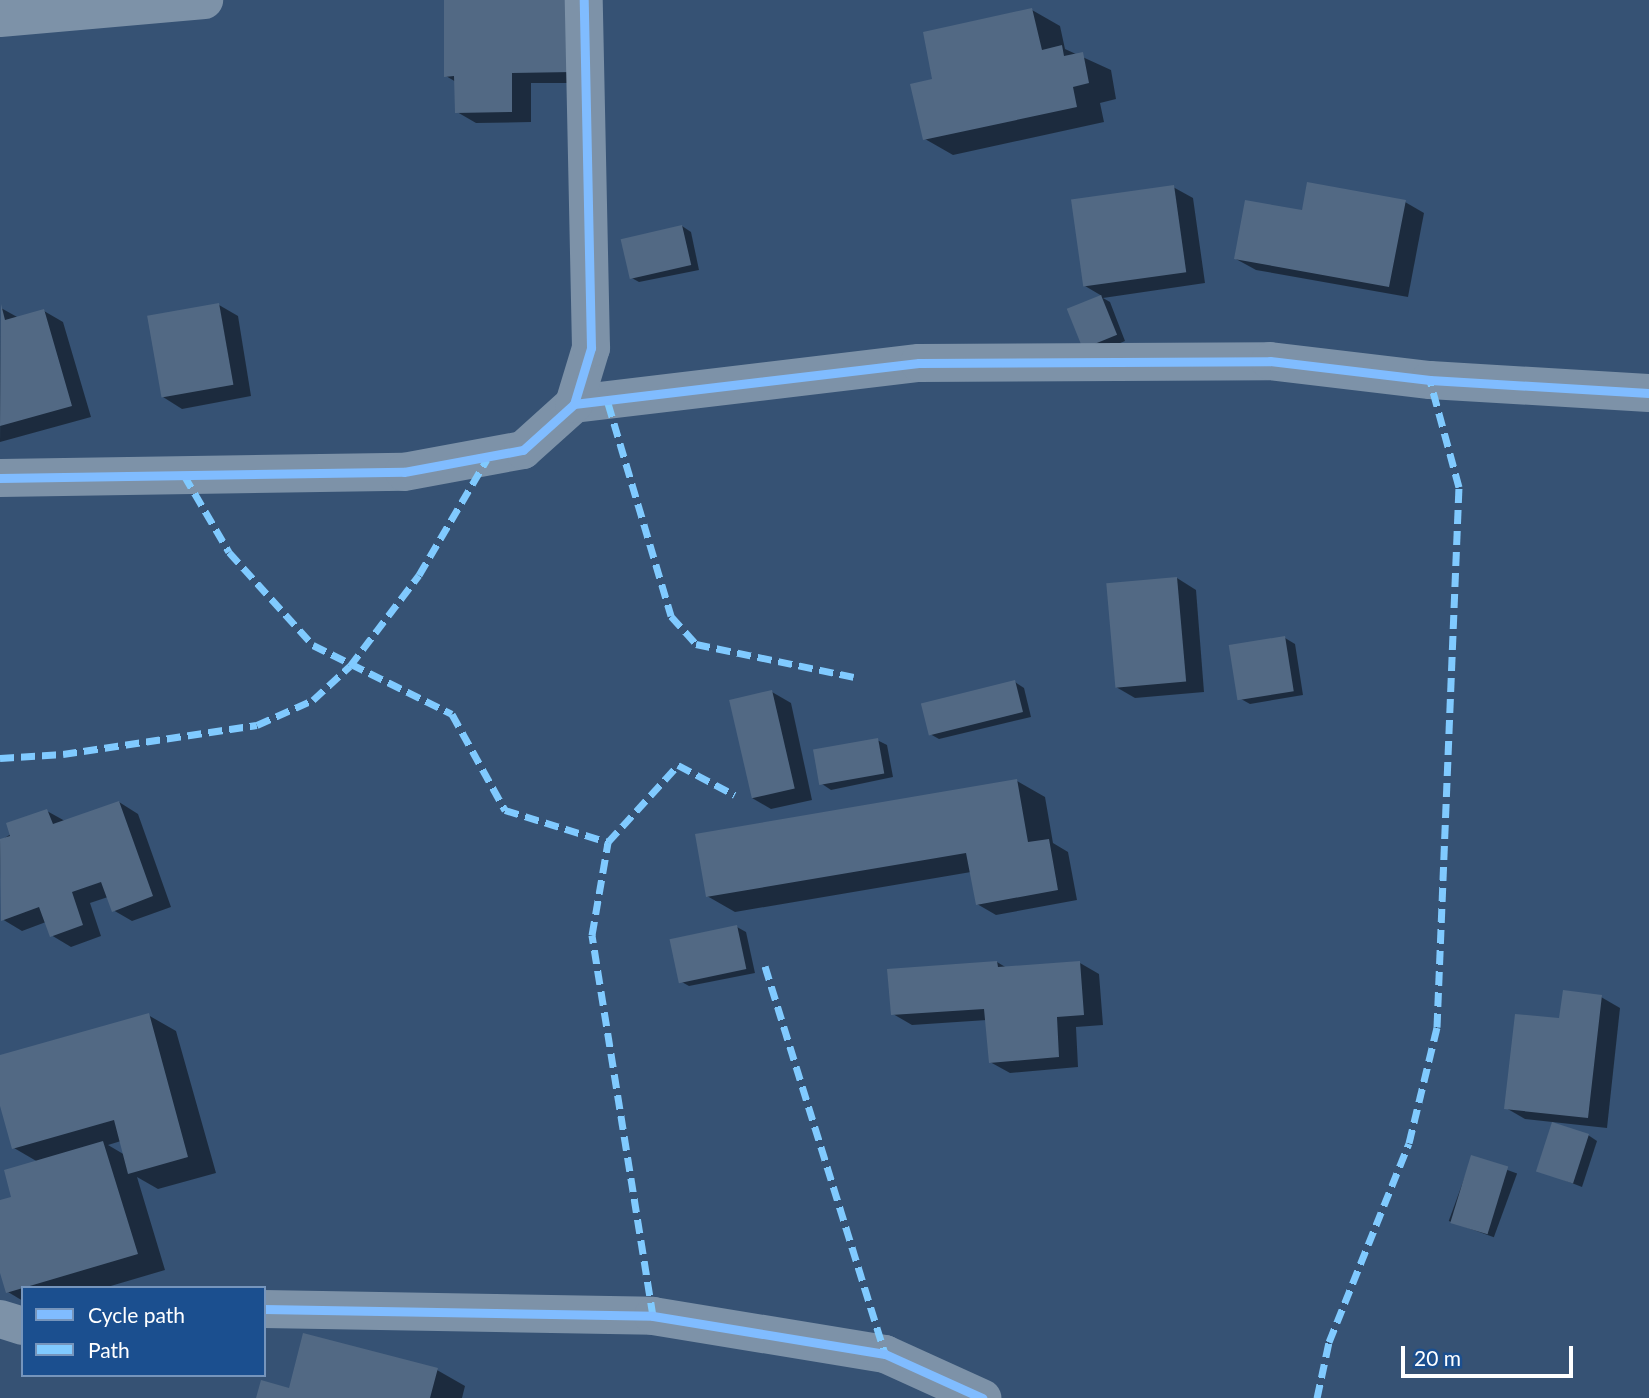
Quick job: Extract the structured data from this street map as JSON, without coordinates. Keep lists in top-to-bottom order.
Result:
{
  "legend": ["Cycle path", "Path"],
  "scale_bar": "20 m"
}
